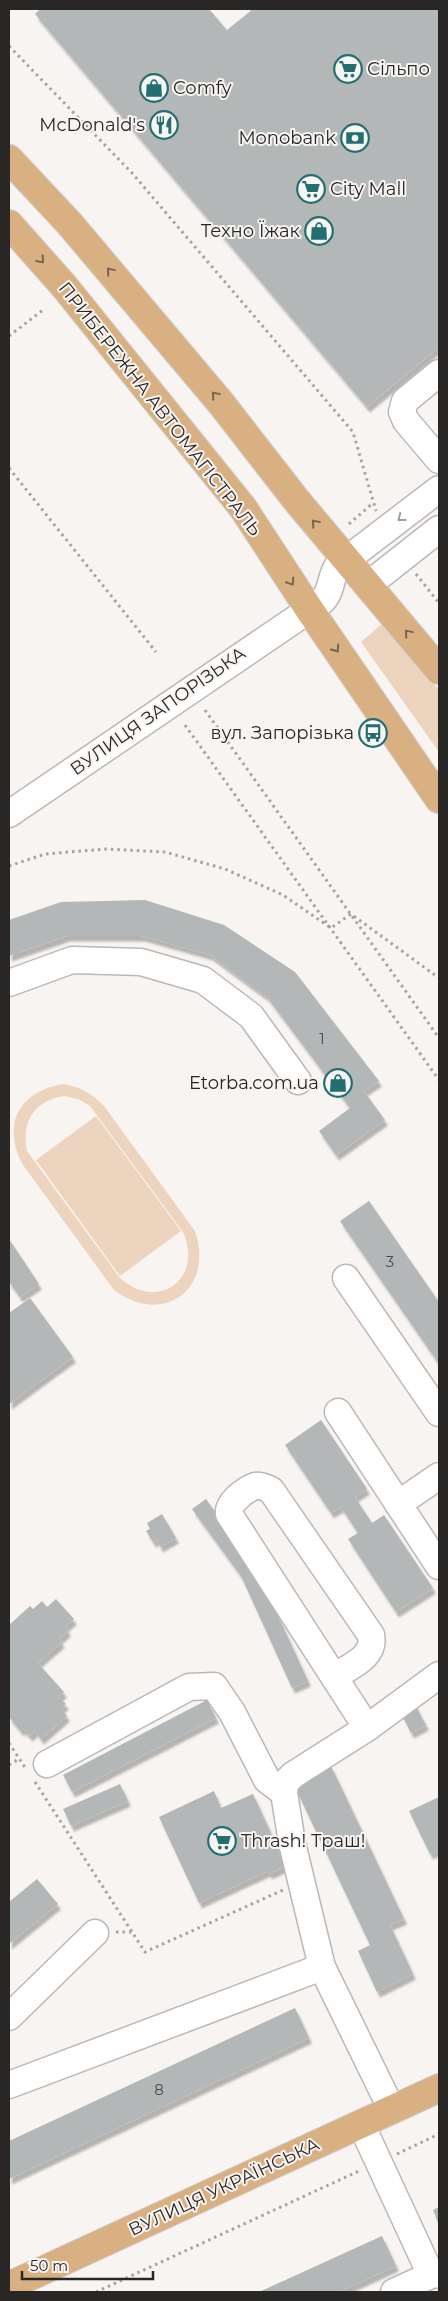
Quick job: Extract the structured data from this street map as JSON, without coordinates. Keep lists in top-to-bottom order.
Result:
{
  "streets": {
    "main road": ["ПРИБЕРЕЖНА АВТОМАГІСТРАЛЬ", "ВУЛИЦЯ УКРАЇНСЬКА"],
    "street": ["ВУЛИЦЯ ЗАПОРІЗЬКА"]
  },
  "crossings": [
    ["ПРИБЕРЕЖНА АВТОМАГІСТРАЛЬ", "ВУЛИЦЯ ЗАПОРІЗЬКА"]
  ],
  "places": {
    "supermarket": ["Сільпо", "City Mall", "Thrash! Траш!"],
    "shop": ["Comfy", "Техно Їжак", "Etorba.com.ua"],
    "restaurant": ["McDonald's"],
    "bank": ["Monobank"],
    "bus stop": ["вул. Запорізька"]
  },
  "house_numbers": ["1", "3", "8"],
  "scale_bar": "50 m"
}
